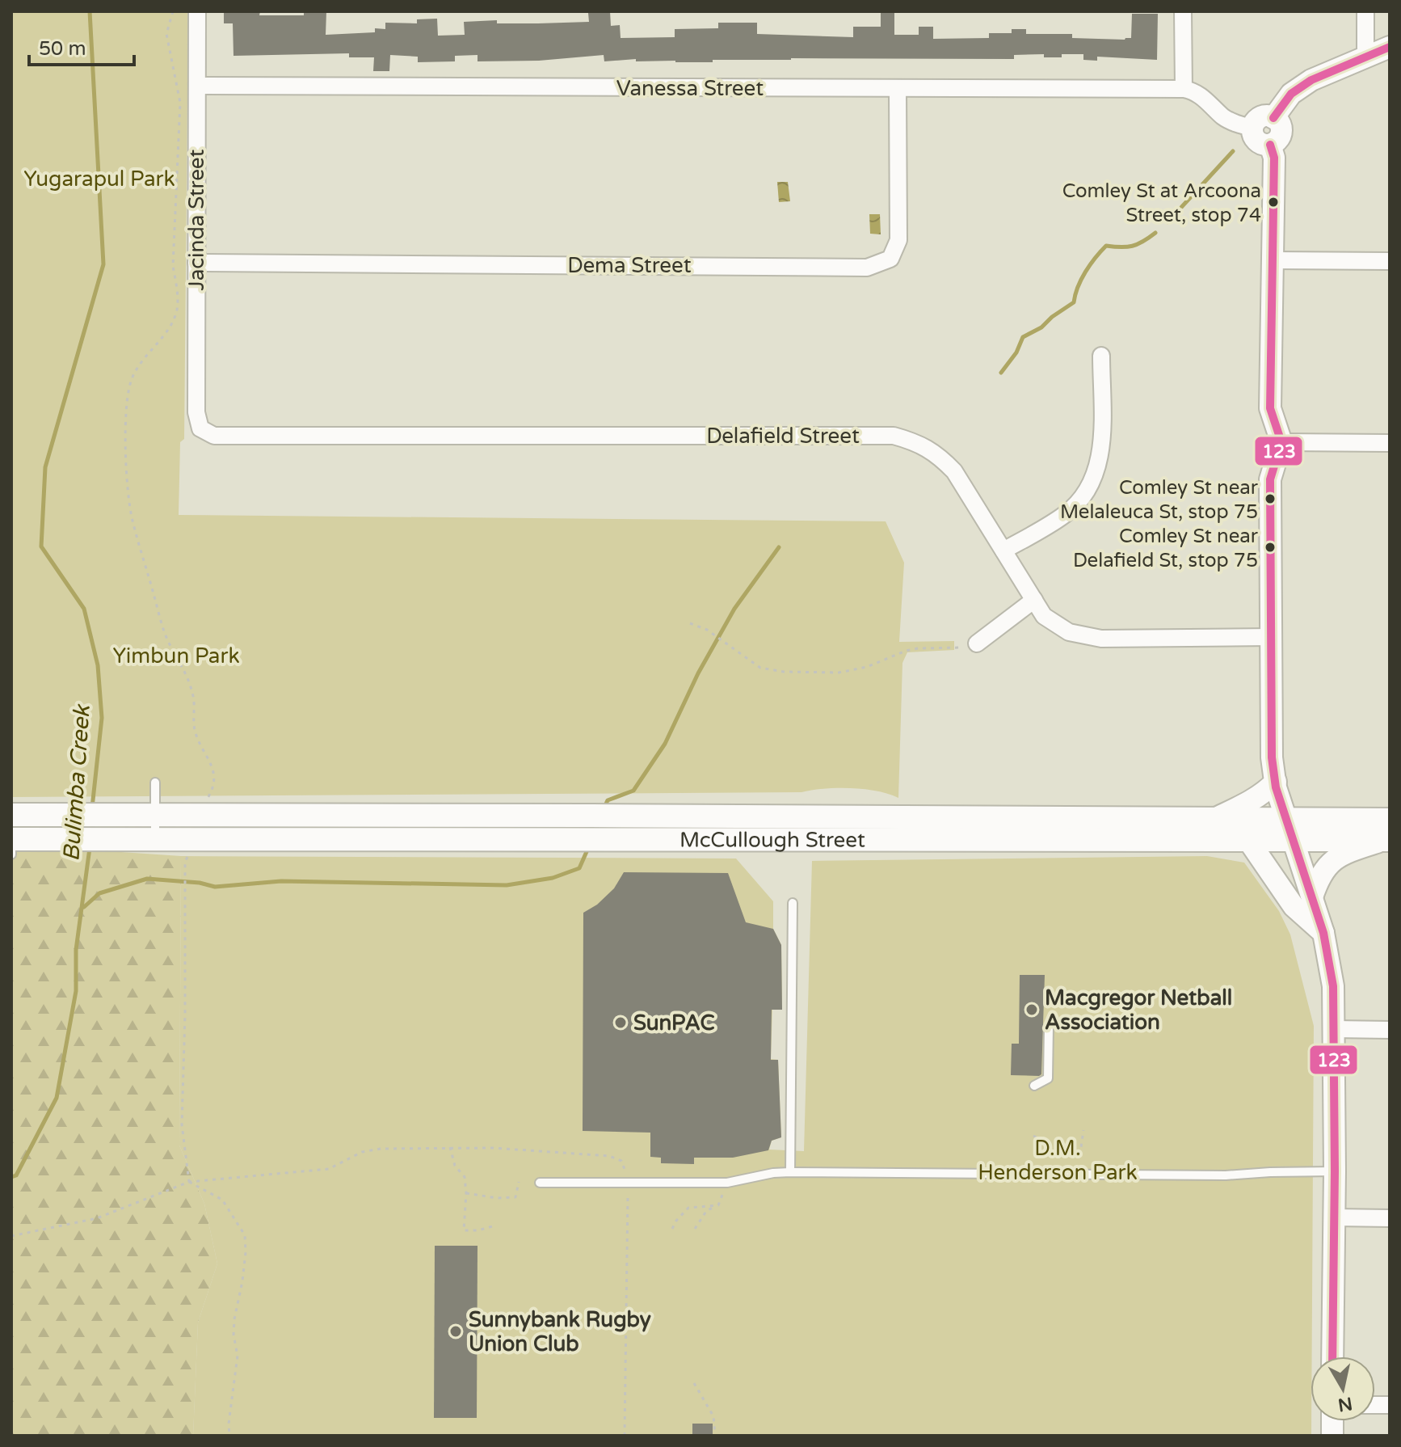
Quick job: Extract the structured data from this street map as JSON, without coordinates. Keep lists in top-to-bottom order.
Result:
{
  "streets": {
    "main road": ["McCullough Street"],
    "street": [
      "Vanessa Street",
      "Jacinda Street",
      "Dema Street",
      "Delafield Street"
    ]
  },
  "crossings": [
    ["Vanessa Street", "Jacinda Street"],
    ["Vanessa Street", "Dema Street"],
    ["Jacinda Street", "Dema Street"],
    ["Jacinda Street", "Delafield Street"]
  ],
  "water": ["Bulimba Creek"],
  "parks": ["Yugarapul Park", "Yimbun Park", "D.M. Henderson Park"],
  "places": [
    "Comley St at Arcoona Street, stop 74",
    "Comley St near Melaleuca St, stop 75",
    "Comley St near Delafield St, stop 75",
    "Macgregor Netball Association",
    "SunPAC",
    "Sunnybank Rugby Union Club"
  ],
  "lines": ["transit line 123"],
  "scale_bar": "50 m",
  "north": "bottom"
}
